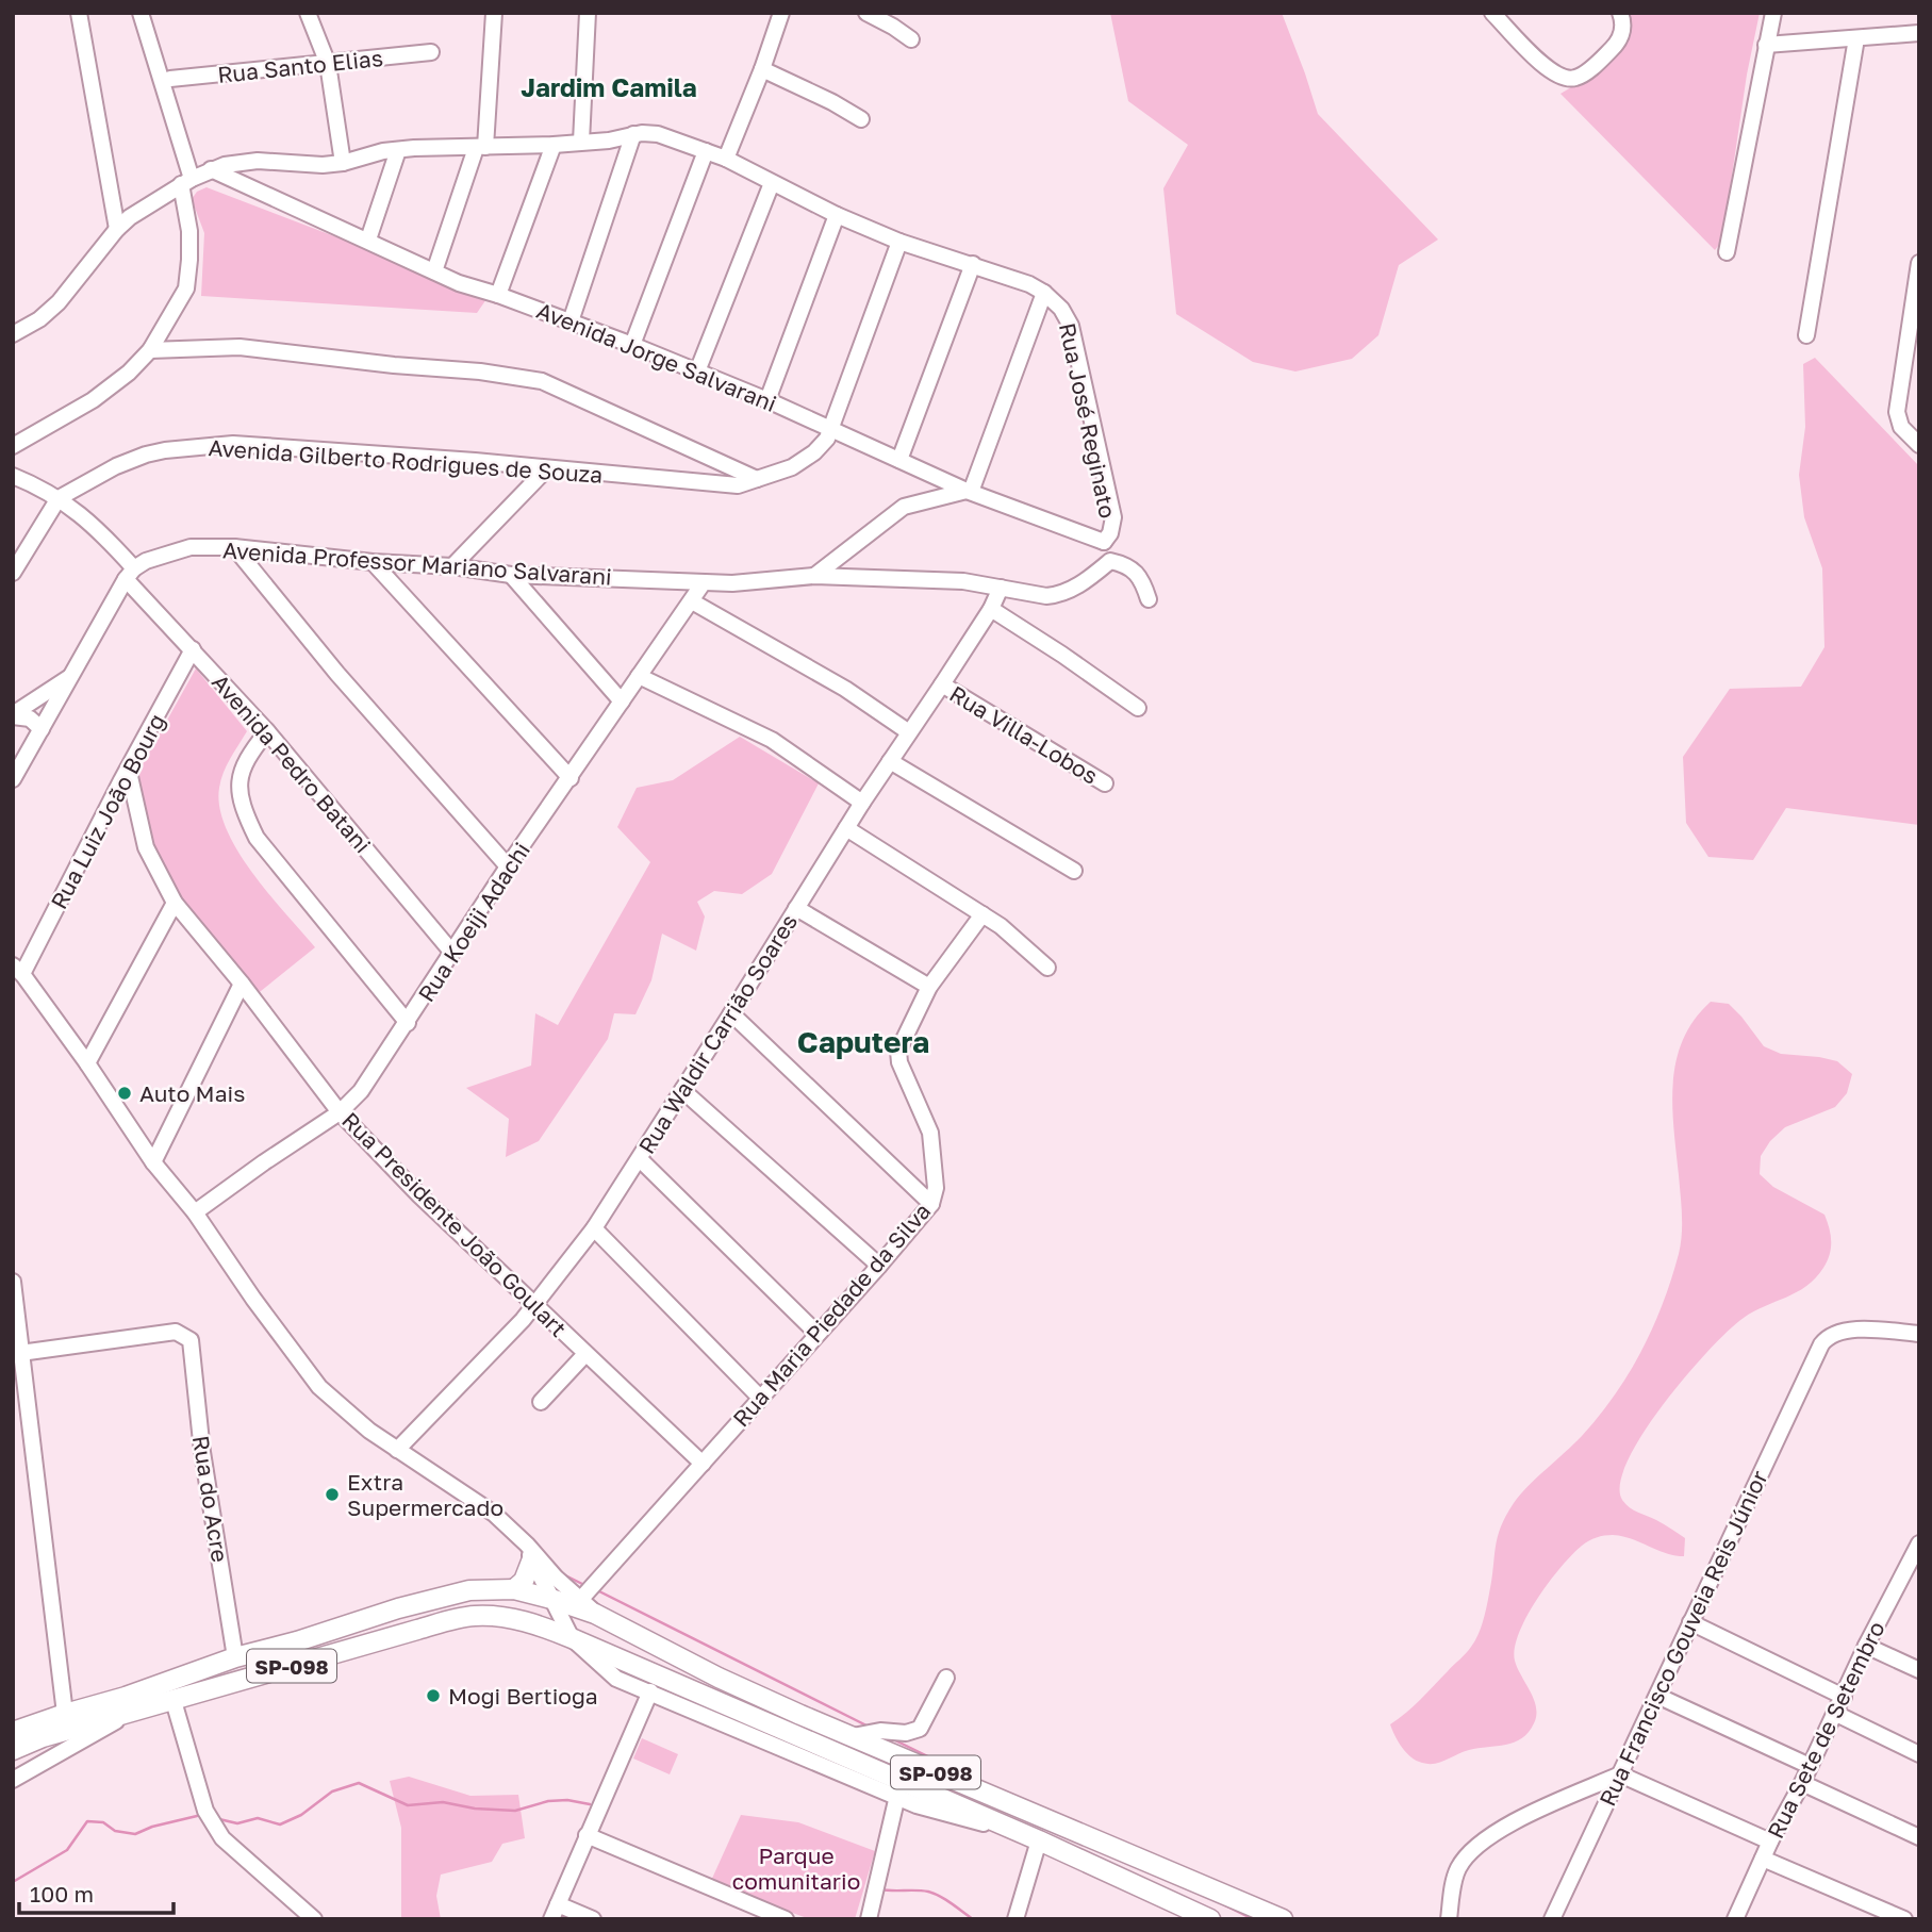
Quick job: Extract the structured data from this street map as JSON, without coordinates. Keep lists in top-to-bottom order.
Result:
{
  "streets": {
    "main road": ["SP-098"],
    "street": [
      "Rua Santo Elias",
      "Avenida Jorge Salvarani",
      "Rua José Reginato",
      "Avenida Gilberto Rodrigues de Souza",
      "Avenida Professor Mariano Salvarani",
      "Rua Villa-Lobos",
      "Avenida Pedro Batani",
      "Rua Luiz João Bourg",
      "Rua Koeiji Adachi",
      "Rua Waldir Carrião Soares",
      "Rua Presidente João Goulart",
      "Rua Maria Piedade da Silva",
      "Rua do Acre",
      "Rua Francisco Gouveia Reis Júnior",
      "Rua Sete de Setembro"
    ]
  },
  "crossings": [
    ["Avenida Jorge Salvarani", "Rua José Reginato"],
    ["Avenida Jorge Salvarani", "Avenida Gilberto Rodrigues de Souza"],
    ["Avenida Gilberto Rodrigues de Souza", "Avenida Pedro Batani"],
    ["Avenida Professor Mariano Salvarani", "Avenida Pedro Batani"],
    ["Avenida Professor Mariano Salvarani", "Rua Koeiji Adachi"],
    ["Avenida Professor Mariano Salvarani", "Rua Waldir Carrião Soares"],
    ["Rua Villa-Lobos", "Rua Waldir Carrião Soares"],
    ["Avenida Pedro Batani", "Rua Luiz João Bourg"],
    ["Avenida Pedro Batani", "Rua Koeiji Adachi"],
    ["Rua Luiz João Bourg", "Rua Presidente João Goulart"],
    ["Rua Koeiji Adachi", "Rua Presidente João Goulart"],
    ["Rua Waldir Carrião Soares", "Rua Presidente João Goulart"],
    ["Rua Presidente João Goulart", "Rua Maria Piedade da Silva"],
    ["Rua do Acre", "SP-098"]
  ],
  "districts": ["Jardim Camila", "Caputera"],
  "parks": ["Parque comunitario"],
  "places": ["Auto Mais", "Extra Supermercado", "Mogi Bertioga"],
  "scale_bar": "100 m"
}
